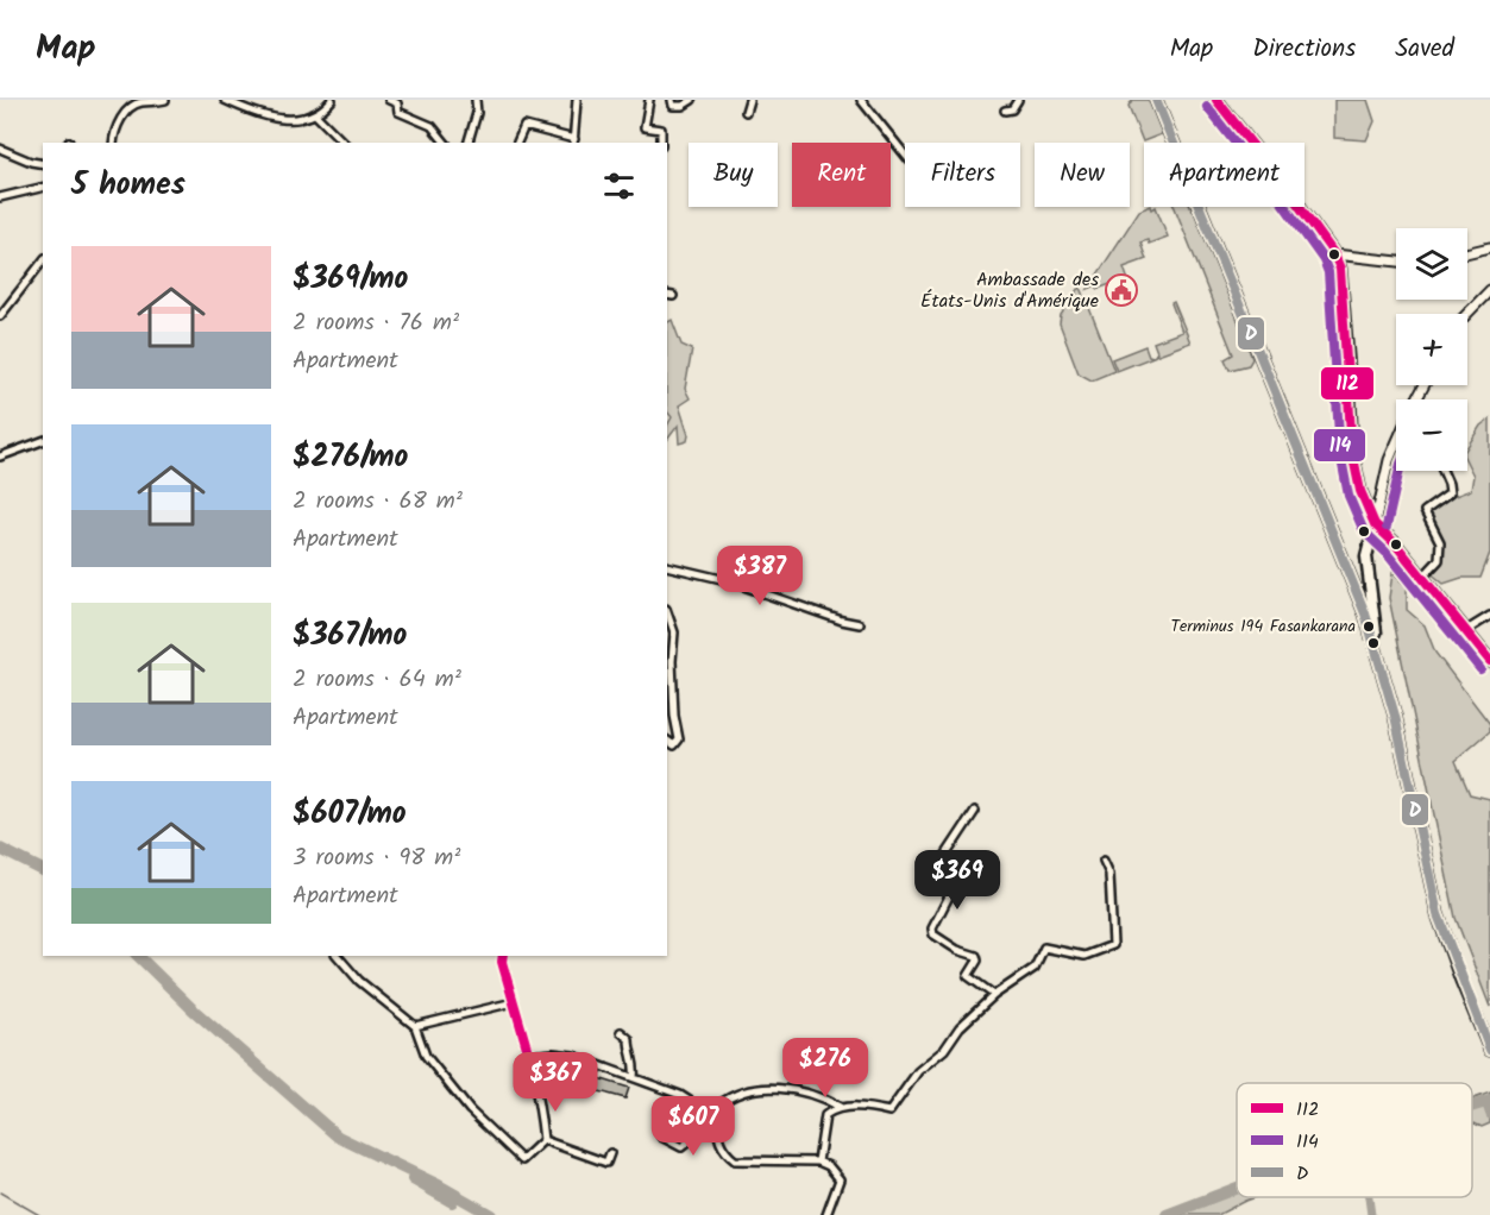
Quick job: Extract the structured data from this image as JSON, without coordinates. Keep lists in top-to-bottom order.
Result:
{
  "places": {
    "public building": ["Ambassade des États-Unis d'Amérique"],
    "other": ["Terminus 194 Fasankarana"]
  },
  "lines": ["transit line 112", "transit line D", "transit line 114"],
  "legend": ["112", "114", "D"],
  "page": {
    "header": "Map",
    "nav": ["Map", "Directions", "Saved"],
    "chip": [
      "Buy",
      "Rent",
      "Filters",
      "New",
      "Apartment"
    ],
    "heading": "5 homes",
    "map_buttons": ["+", "−"],
    "list": [
      {
        "name": "$369/mo",
        "note": "2 rooms · 76 m² · Apartment"
      },
      {
        "name": "$276/mo",
        "note": "2 rooms · 68 m² · Apartment"
      },
      {
        "name": "$367/mo",
        "note": "2 rooms · 64 m² · Apartment"
      },
      {
        "name": "$607/mo",
        "note": "3 rooms · 98 m² · Apartment"
      }
    ],
    "price": [
      "$387",
      "$369",
      "$276",
      "$367",
      "$607"
    ]
  }
}
